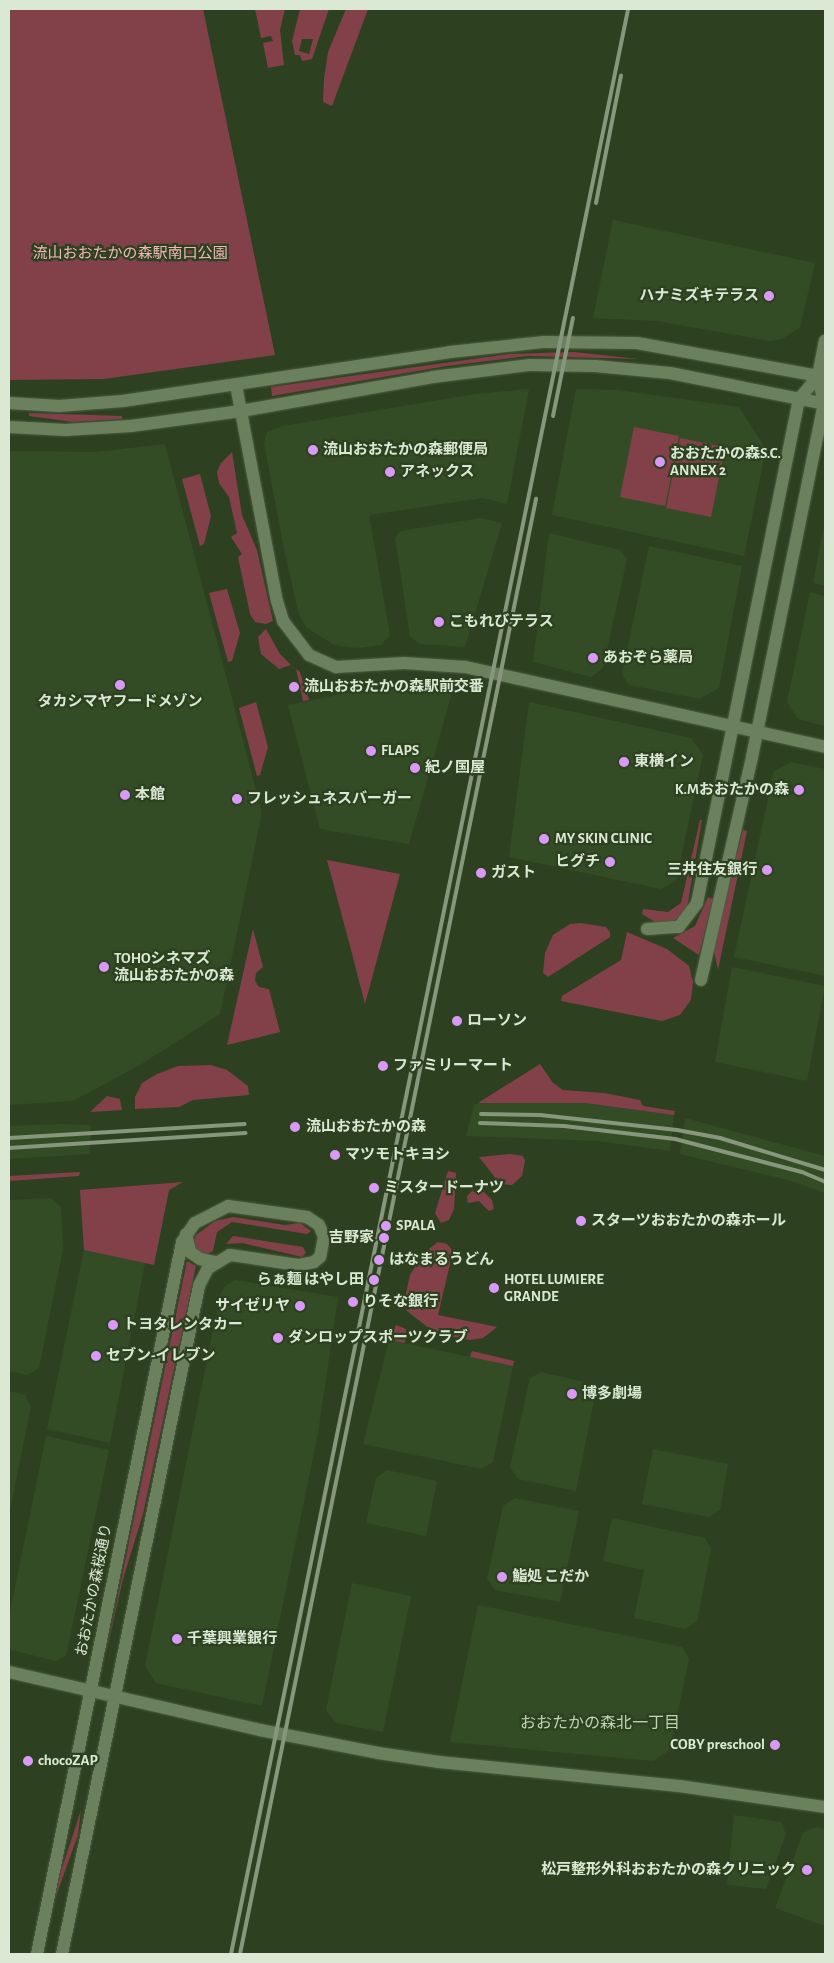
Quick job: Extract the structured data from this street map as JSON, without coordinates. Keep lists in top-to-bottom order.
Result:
{
  "streets": {
    "street": ["おおたかの森桜通り"]
  },
  "districts": ["おおたかの森北一丁目"],
  "parks": ["流山おおたかの森駅南口公園"],
  "places": [
    "ハナミズキテラス",
    "流山おおたかの森郵便局",
    "おおたかの森S.C. ANNEX 2",
    "アネックス",
    "こもれびテラス",
    "あおぞら薬局",
    "タカシマヤフードメゾン",
    "流山おおたかの森駅前交番",
    "FLAPS",
    "東横イン",
    "紀ノ国屋",
    "K.Mおおたかの森",
    "本館",
    "フレッシュネスバーガー",
    "MY SKIN CLINIC",
    "ヒグチ",
    "三井住友銀行",
    "ガスト",
    "TOHOシネマズ 流山おおたかの森",
    "ローソン",
    "ファミリーマート",
    "流山おおたかの森",
    "マツモトキヨシ",
    "ミスタードーナツ",
    "スターツおおたかの森ホール",
    "SPALA",
    "吉野家",
    "はなまるうどん",
    "らぁ麺 はやし田",
    "HOTEL LUMIERE GRANDE",
    "りそな銀行",
    "サイゼリヤ",
    "トヨタレンタカー",
    "ダンロップスポーツクラブ",
    "セブン-イレブン",
    "博多劇場",
    "鮨処 こだか",
    "千葉興業銀行",
    "COBY preschool",
    "chocoZAP",
    "松戸整形外科おおたかの森クリニック"
  ]
}
